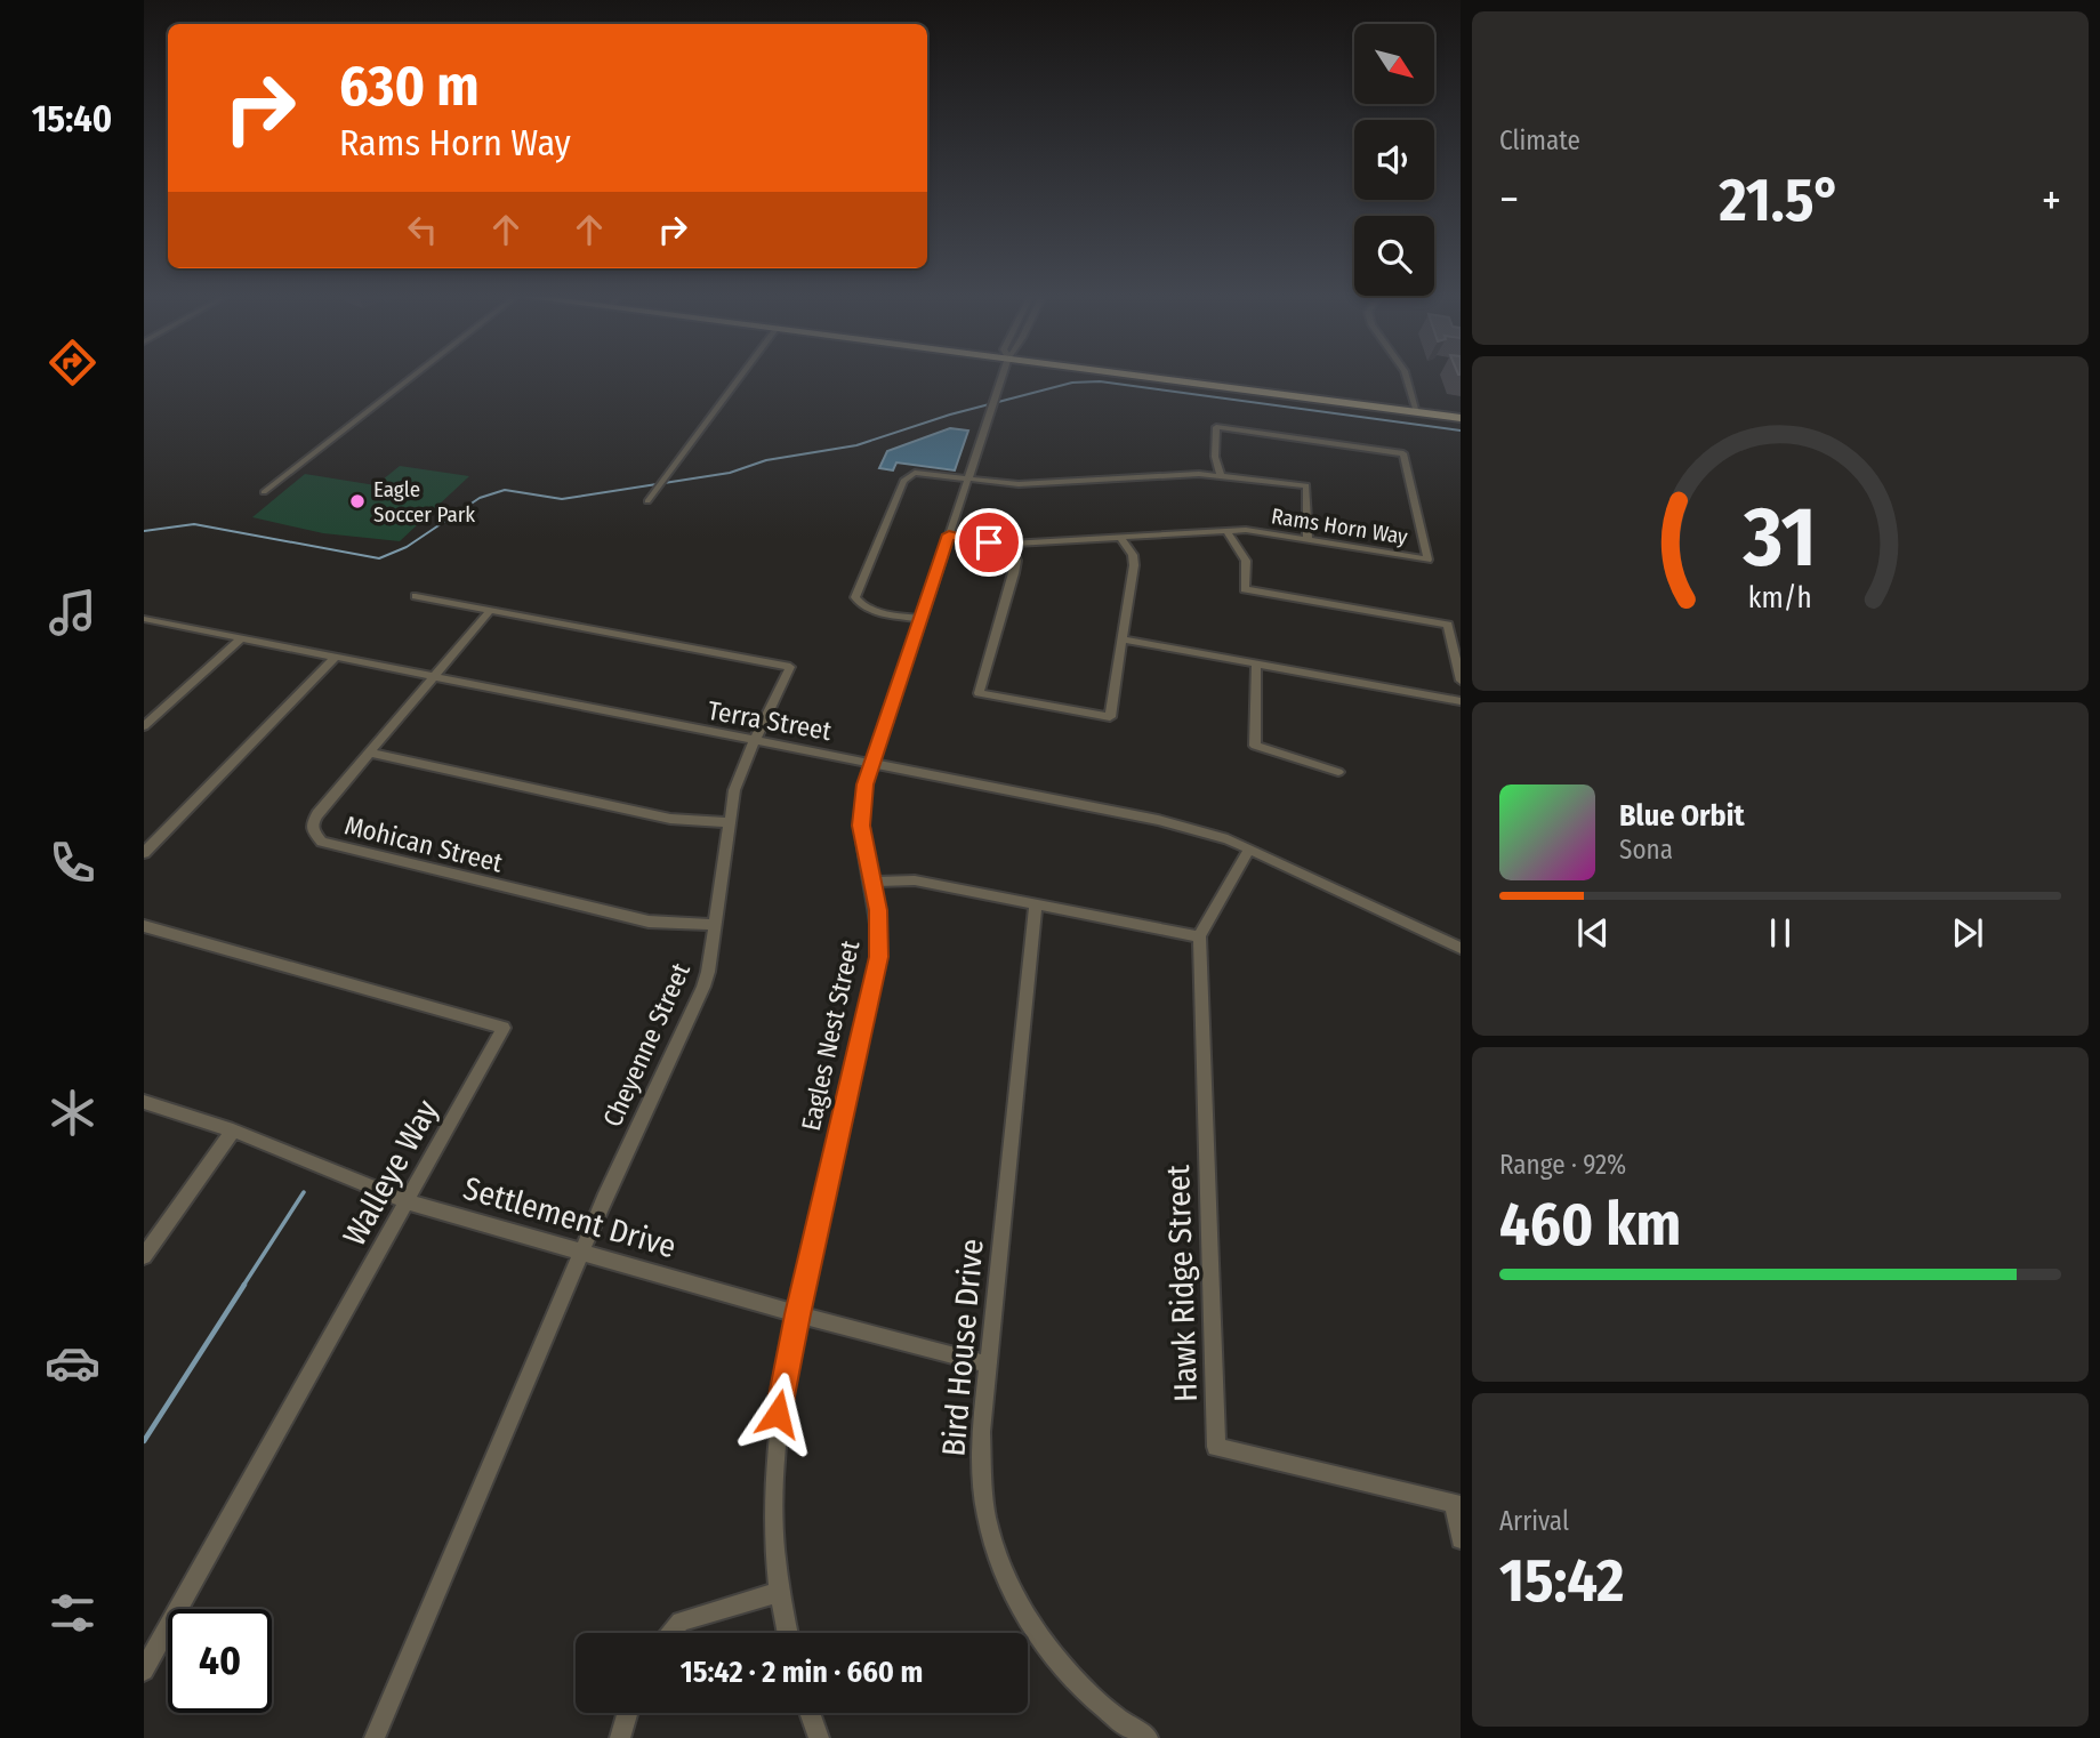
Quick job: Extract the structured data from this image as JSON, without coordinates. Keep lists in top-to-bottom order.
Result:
{
  "streets": {
    "street": [
      "Rams Horn Way",
      "Terra Street",
      "Mohican Street",
      "Eagles Nest Street",
      "Cheyenne Street",
      "Walleye Way",
      "Settlement Drive",
      "Hawk Ridge Street",
      "Bird House Drive"
    ]
  },
  "crossings": [
    ["Rams Horn Way", "Eagles Nest Street"],
    ["Terra Street", "Mohican Street"],
    ["Terra Street", "Eagles Nest Street"],
    ["Terra Street", "Cheyenne Street"],
    ["Mohican Street", "Cheyenne Street"],
    ["Eagles Nest Street", "Settlement Drive"],
    ["Cheyenne Street", "Settlement Drive"],
    ["Walleye Way", "Settlement Drive"],
    ["Settlement Drive", "Bird House Drive"]
  ],
  "places": ["Eagle Soccer Park"],
  "north": "bottom right",
  "page": {
    "tabs": "15:40",
    "tile": [
      "Climate",
      ["Range · 92%", "460 km"],
      ["Arrival", "15:42"]
    ],
    "turn": ["630 m", "Rams Horn Way"],
    "heat": ["−", "21.5°", "+"],
    "song": ["Blue Orbit", "Sona"],
    "limit": "40",
    "trip": "15:42 · 2 min · 660 m",
    "gauge": ["31", "km/h"]
  }
}
